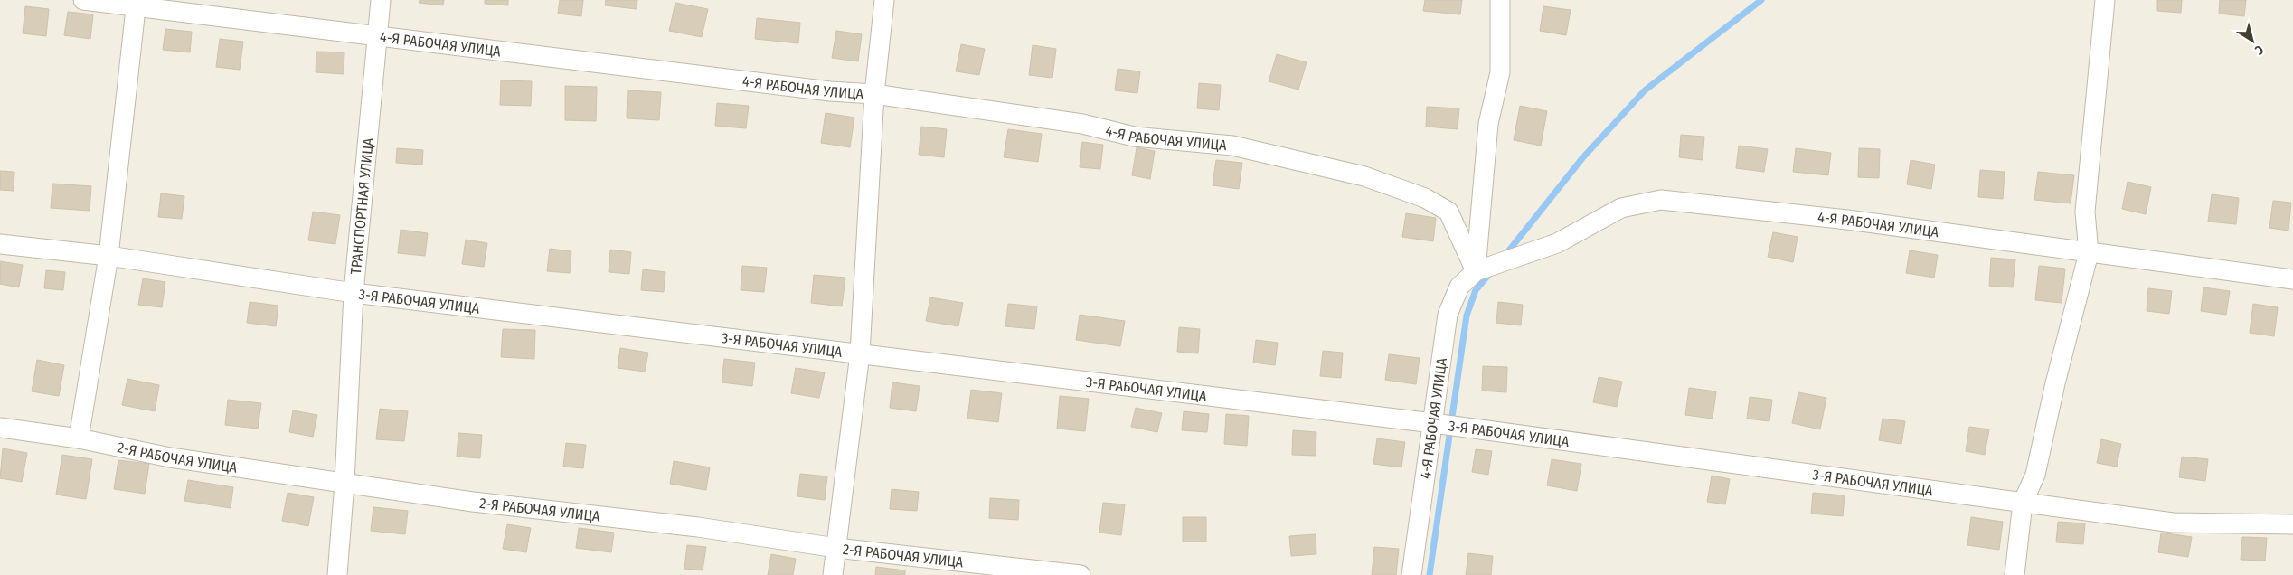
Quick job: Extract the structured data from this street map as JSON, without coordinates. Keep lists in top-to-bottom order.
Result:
{
  "streets": {
    "street": [
      "4-Я РАБОЧАЯ УЛИЦА",
      "ТРАНСПОРТНАЯ УЛИЦА",
      "3-Я РАБОЧАЯ УЛИЦА",
      "2-Я РАБОЧАЯ УЛИЦА"
    ]
  },
  "crossings": [
    ["4-Я РАБОЧАЯ УЛИЦА", "ТРАНСПОРТНАЯ УЛИЦА"],
    ["4-Я РАБОЧАЯ УЛИЦА", "3-Я РАБОЧАЯ УЛИЦА"],
    ["ТРАНСПОРТНАЯ УЛИЦА", "3-Я РАБОЧАЯ УЛИЦА"],
    ["ТРАНСПОРТНАЯ УЛИЦА", "2-Я РАБОЧАЯ УЛИЦА"]
  ],
  "north": "bottom right"
}
